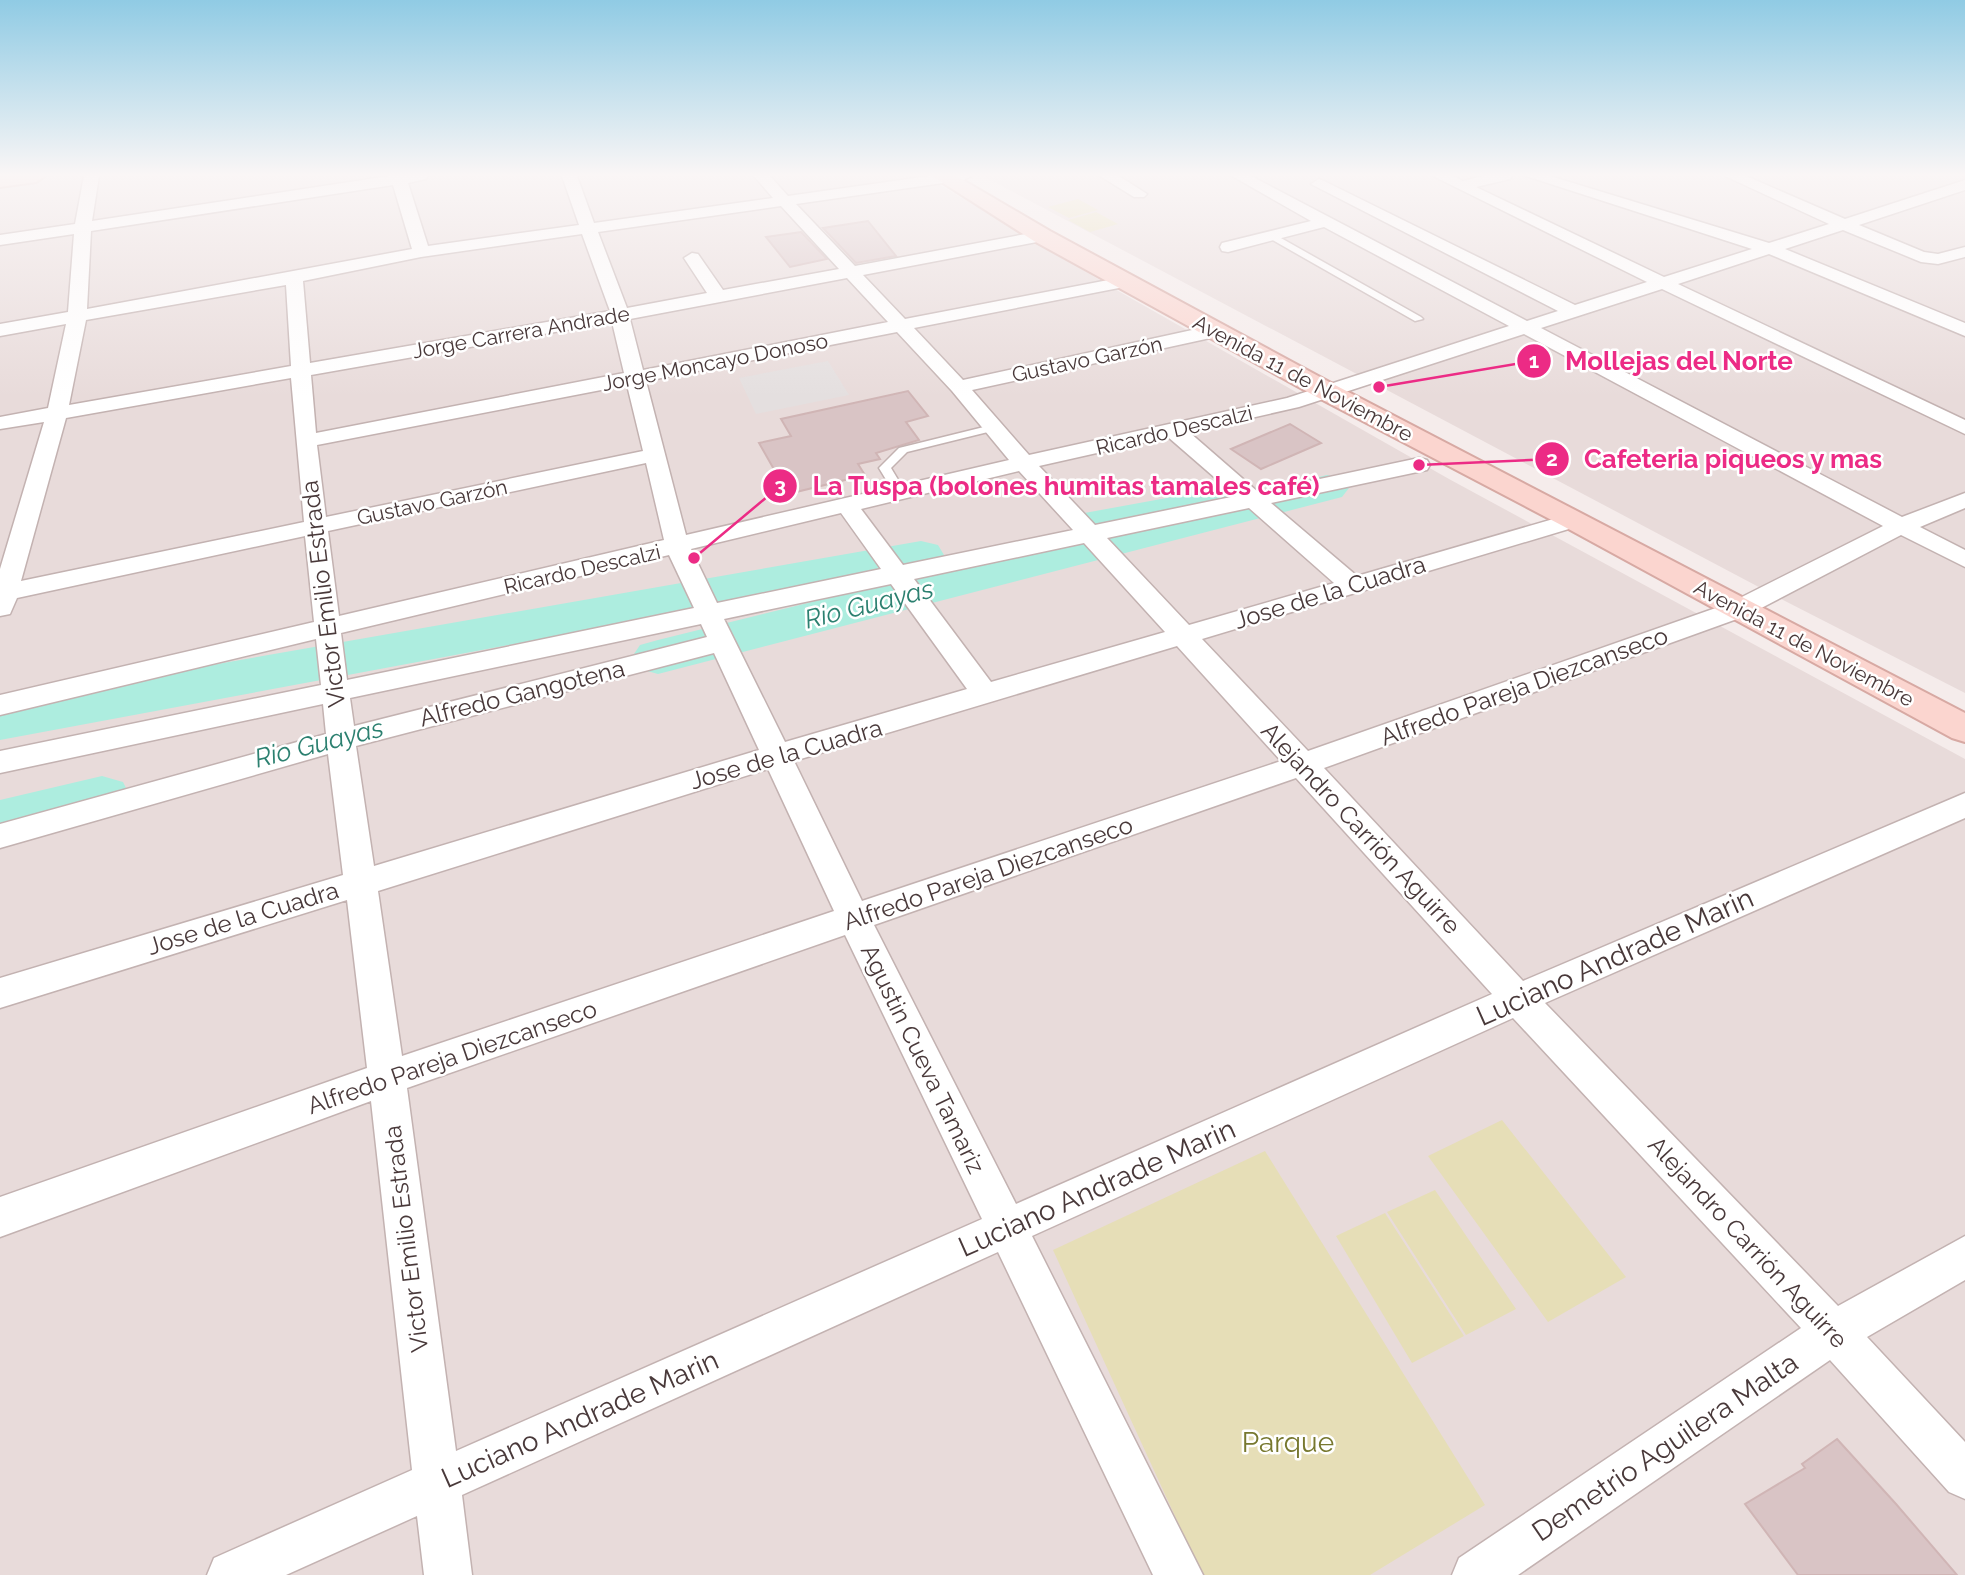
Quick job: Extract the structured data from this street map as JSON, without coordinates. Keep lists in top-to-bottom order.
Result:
{
  "streets": {
    "street": [
      "Jorge Carrera Andrade",
      "Gustavo Garzón",
      "Jorge Moncayo Donoso",
      "Avenida 11 de Noviembre",
      "Ricardo Descalzi",
      "Jose de la Cuadra",
      "Victor Emilio Estrada",
      "Alfredo Pareja Diezcanseco",
      "Alfredo Gangotena",
      "Alejandro Carrión Aguirre",
      "Luciano Andrade Marin",
      "Agustin Cueva Tamariz",
      "Demetrio Aguilera Malta"
    ]
  },
  "crossings": [
    ["Jorge Carrera Andrade", "Victor Emilio Estrada"],
    ["Jorge Carrera Andrade", "Alejandro Carrión Aguirre"],
    ["Jorge Carrera Andrade", "Agustin Cueva Tamariz"],
    ["Gustavo Garzón", "Avenida 11 de Noviembre"],
    ["Gustavo Garzón", "Victor Emilio Estrada"],
    ["Gustavo Garzón", "Alejandro Carrión Aguirre"],
    ["Gustavo Garzón", "Agustin Cueva Tamariz"],
    ["Jorge Moncayo Donoso", "Avenida 11 de Noviembre"],
    ["Jorge Moncayo Donoso", "Victor Emilio Estrada"],
    ["Jorge Moncayo Donoso", "Alejandro Carrión Aguirre"],
    ["Jorge Moncayo Donoso", "Agustin Cueva Tamariz"],
    ["Avenida 11 de Noviembre", "Ricardo Descalzi"],
    ["Avenida 11 de Noviembre", "Jose de la Cuadra"],
    ["Avenida 11 de Noviembre", "Alfredo Pareja Diezcanseco"],
    ["Ricardo Descalzi", "Victor Emilio Estrada"],
    ["Ricardo Descalzi", "Alejandro Carrión Aguirre"],
    ["Ricardo Descalzi", "Agustin Cueva Tamariz"],
    ["Jose de la Cuadra", "Victor Emilio Estrada"],
    ["Jose de la Cuadra", "Alejandro Carrión Aguirre"],
    ["Jose de la Cuadra", "Agustin Cueva Tamariz"],
    ["Victor Emilio Estrada", "Alfredo Pareja Diezcanseco"],
    ["Victor Emilio Estrada", "Alfredo Gangotena"],
    ["Victor Emilio Estrada", "Luciano Andrade Marin"],
    ["Alfredo Pareja Diezcanseco", "Alejandro Carrión Aguirre"],
    ["Alfredo Pareja Diezcanseco", "Agustin Cueva Tamariz"],
    ["Alfredo Gangotena", "Agustin Cueva Tamariz"],
    ["Alejandro Carrión Aguirre", "Luciano Andrade Marin"],
    ["Alejandro Carrión Aguirre", "Demetrio Aguilera Malta"],
    ["Luciano Andrade Marin", "Agustin Cueva Tamariz"]
  ],
  "water": ["Rio Guayas"],
  "parks": ["Parque"],
  "places": ["Mollejas del Norte", "Cafeteria piqueos y mas", "La Tuspa (bolones humitas tamales café)"]
}
